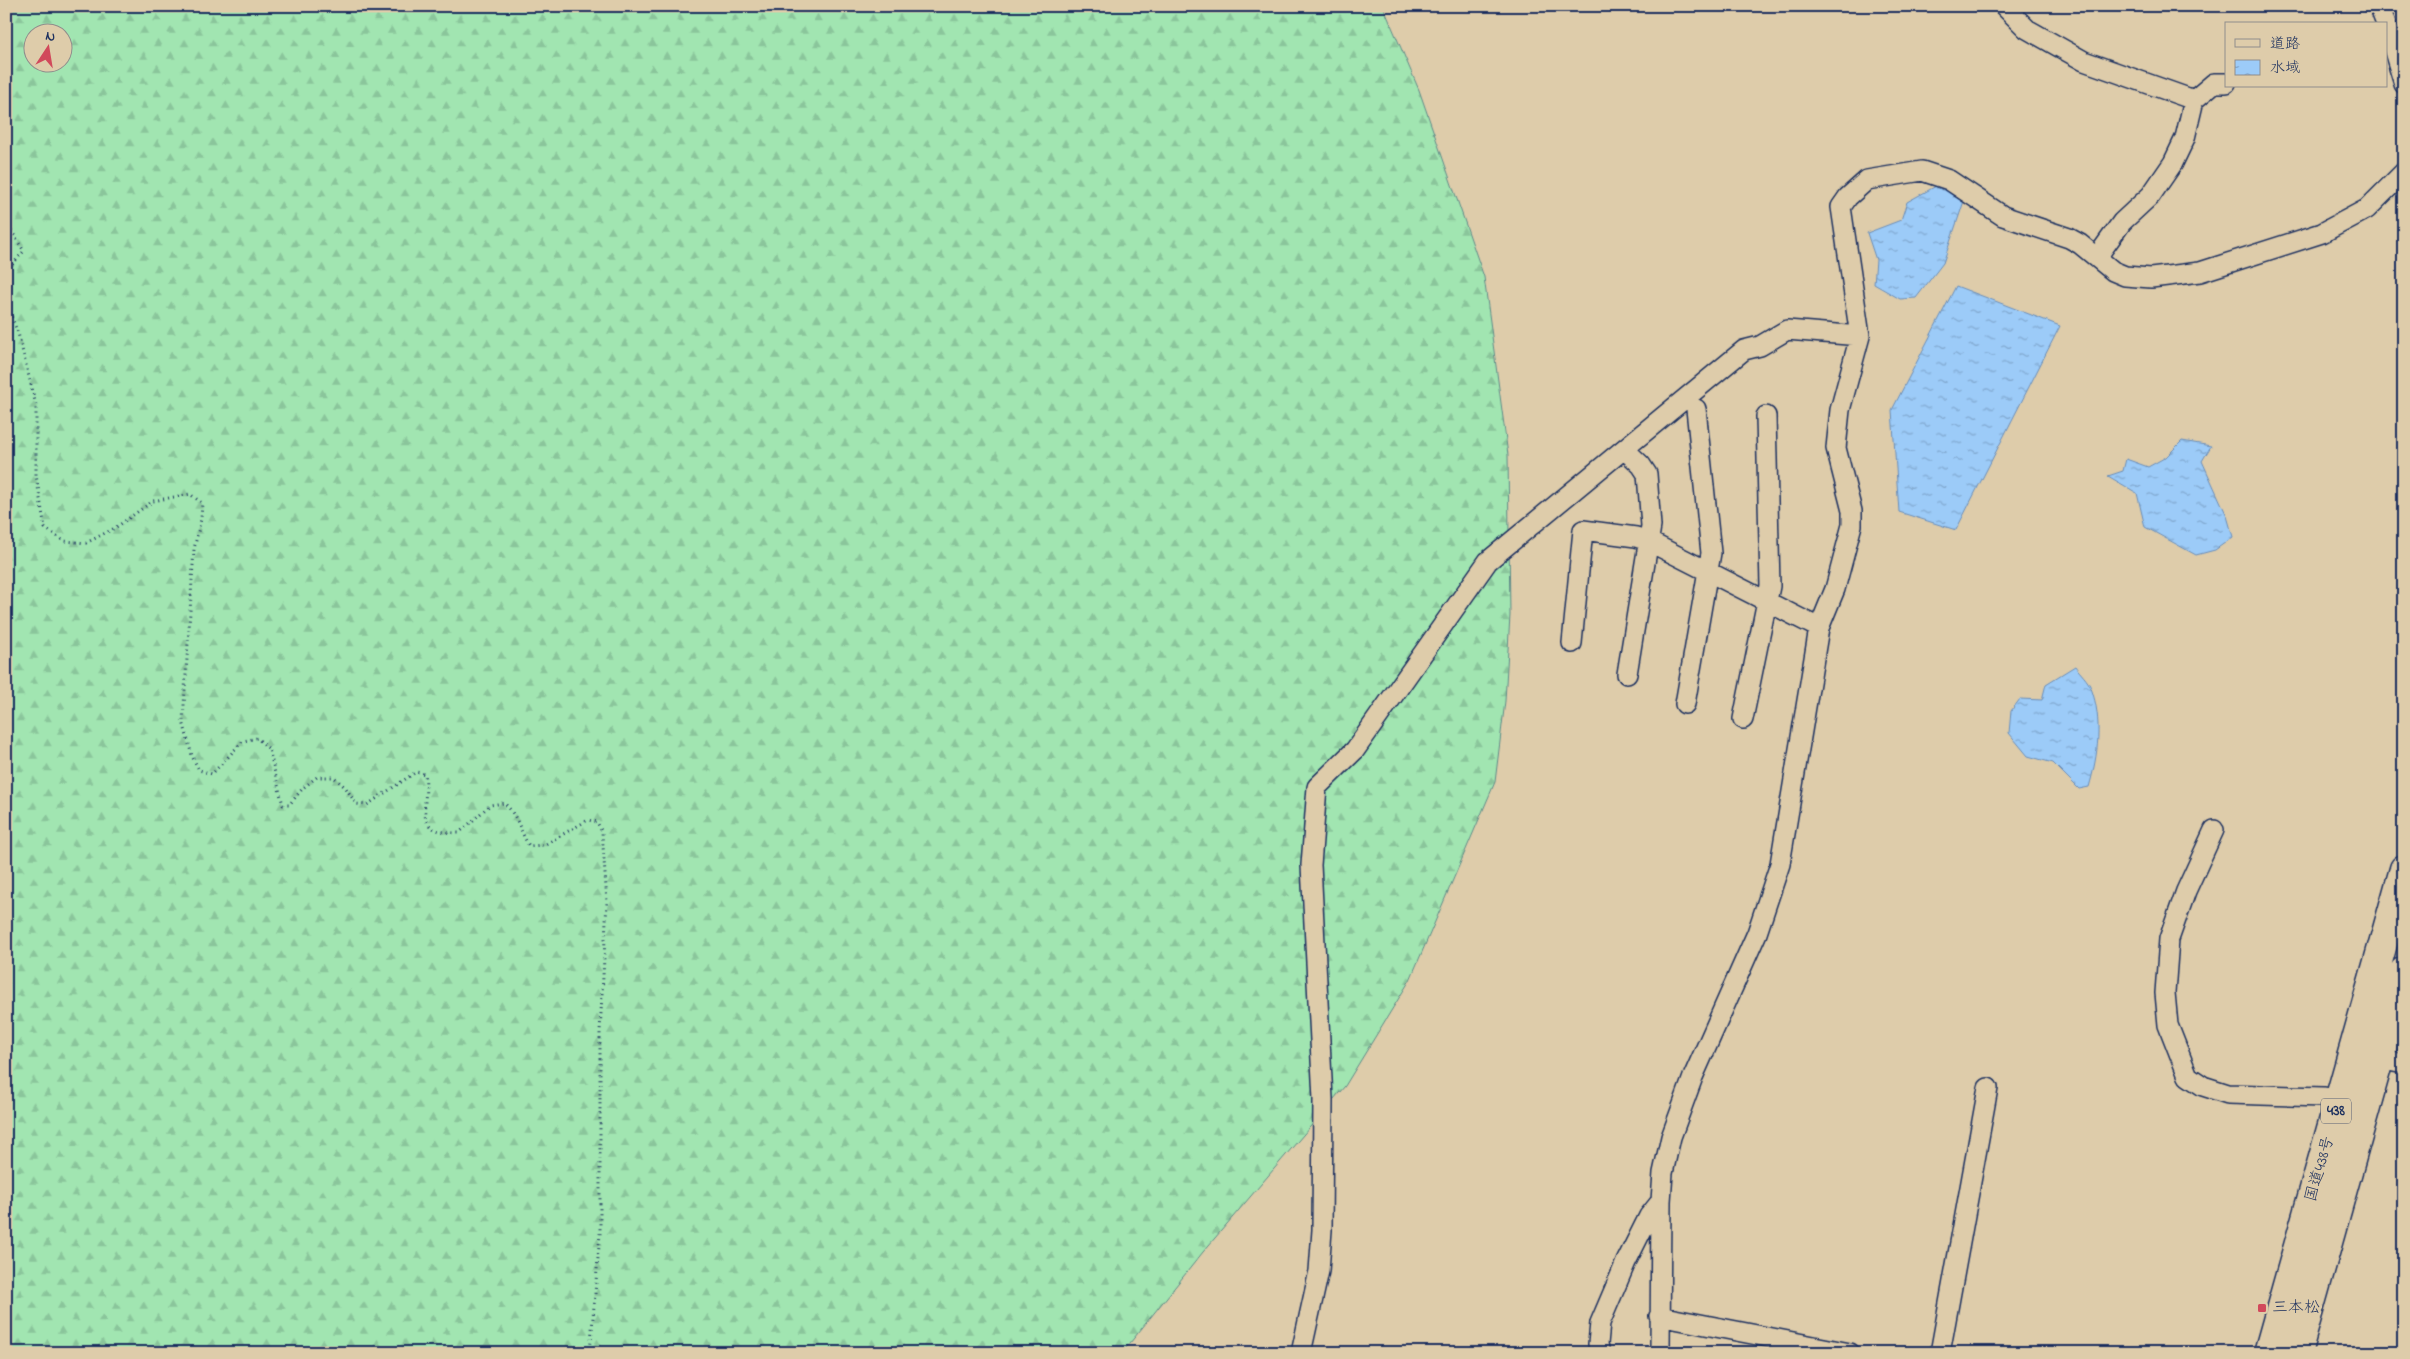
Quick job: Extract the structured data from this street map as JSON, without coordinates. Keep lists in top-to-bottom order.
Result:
{
  "streets": {
    "highway": ["438", "国道438号"]
  },
  "places": {
    "transit": ["三本松"]
  },
  "legend": ["道路", "水域"],
  "north": "top"
}
